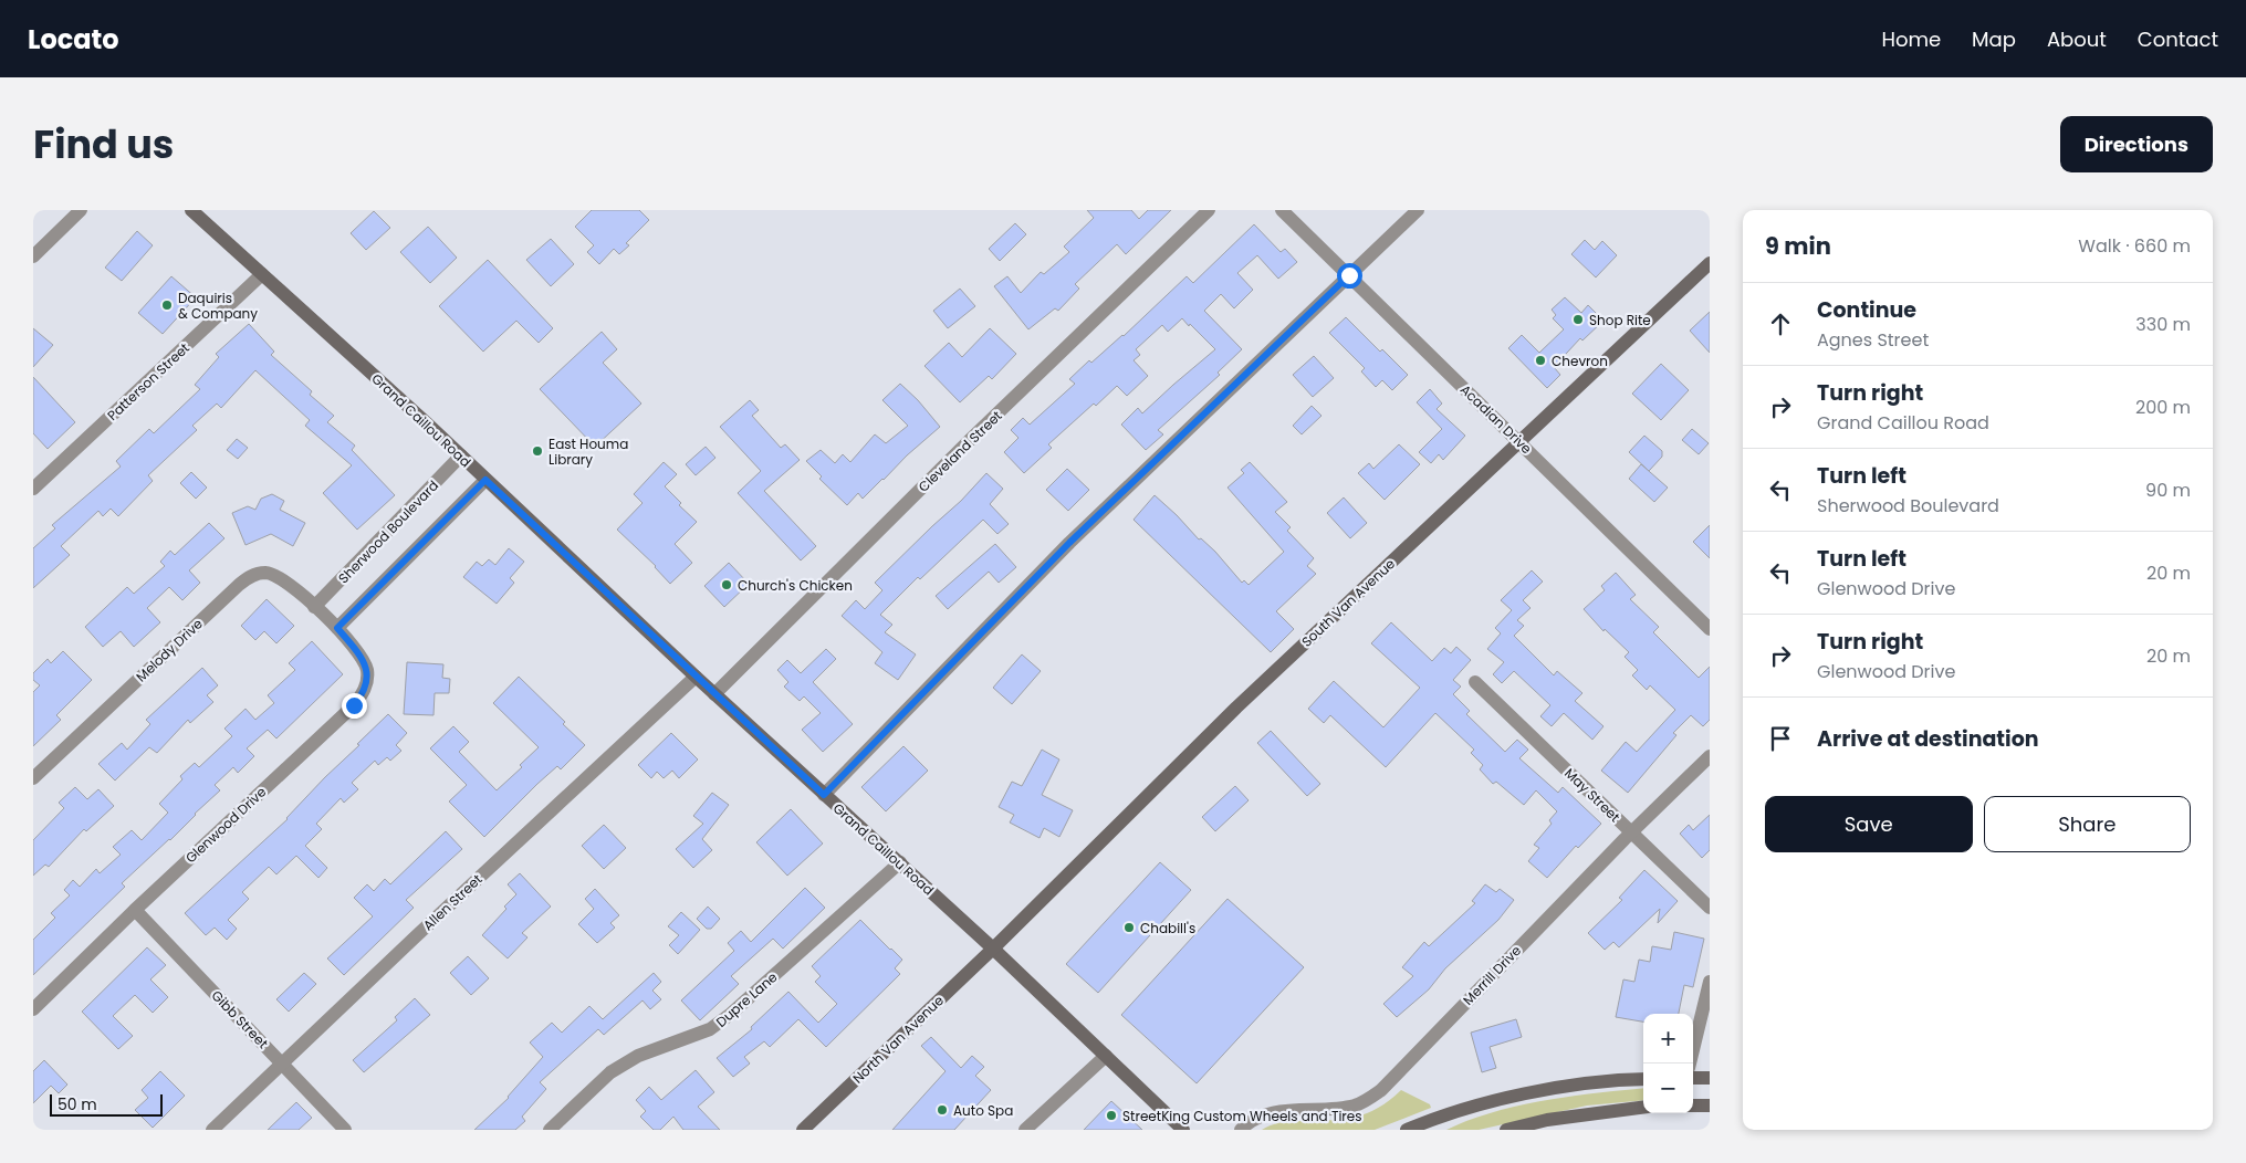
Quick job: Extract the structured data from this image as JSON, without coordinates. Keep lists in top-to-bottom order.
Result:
{
  "streets": {
    "main road": ["Grand Caillou Road", "South Van Avenue", "North Van Avenue"],
    "street": [
      "Patterson Street",
      "Acadian Drive",
      "Cleveland Street",
      "Sherwood Boulevard",
      "Melody Drive",
      "May Street",
      "Glenwood Drive",
      "Allen Street",
      "Merrill Drive",
      "Dupre Lane",
      "Gibb Street"
    ]
  },
  "crossings": [
    ["Patterson Street", "Grand Caillou Road"],
    ["Acadian Drive", "South Van Avenue"],
    ["Grand Caillou Road", "Cleveland Street"],
    ["Grand Caillou Road", "Sherwood Boulevard"],
    ["Grand Caillou Road", "South Van Avenue"],
    ["Grand Caillou Road", "Allen Street"],
    ["Grand Caillou Road", "Dupre Lane"],
    ["Grand Caillou Road", "North Van Avenue"],
    ["Sherwood Boulevard", "Melody Drive"],
    ["South Van Avenue", "North Van Avenue"],
    ["Melody Drive", "Glenwood Drive"],
    ["May Street", "Merrill Drive"],
    ["Glenwood Drive", "Gibb Street"],
    ["Allen Street", "Gibb Street"]
  ],
  "places": [
    "Daquiris & Company",
    "Shop Rite",
    "Chevron",
    "East Houma Library",
    "Church's Chicken",
    "Chabill's",
    "Auto Spa",
    "StreetKing Custom Wheels and Tires"
  ],
  "scale_bar": "50 m",
  "page": {
    "header": "Locato",
    "nav": [
      "Home",
      "Map",
      "About",
      "Contact"
    ],
    "title": "Find us",
    "buttons": [
      "Directions",
      ["Save", "Share"]
    ],
    "heading": ["9 min", "Walk · 660 m"],
    "list": [
      ["Continue", "Agnes Street", "330 m"],
      ["Turn right", "Grand Caillou Road", "200 m"],
      ["Turn left", "Sherwood Boulevard", "90 m"],
      ["Turn left", "Glenwood Drive", "20 m"],
      ["Turn right", "Glenwood Drive", "20 m"],
      "Arrive at destination"
    ],
    "map_buttons": ["+", "−"],
    "scale": "50 m"
  }
}
